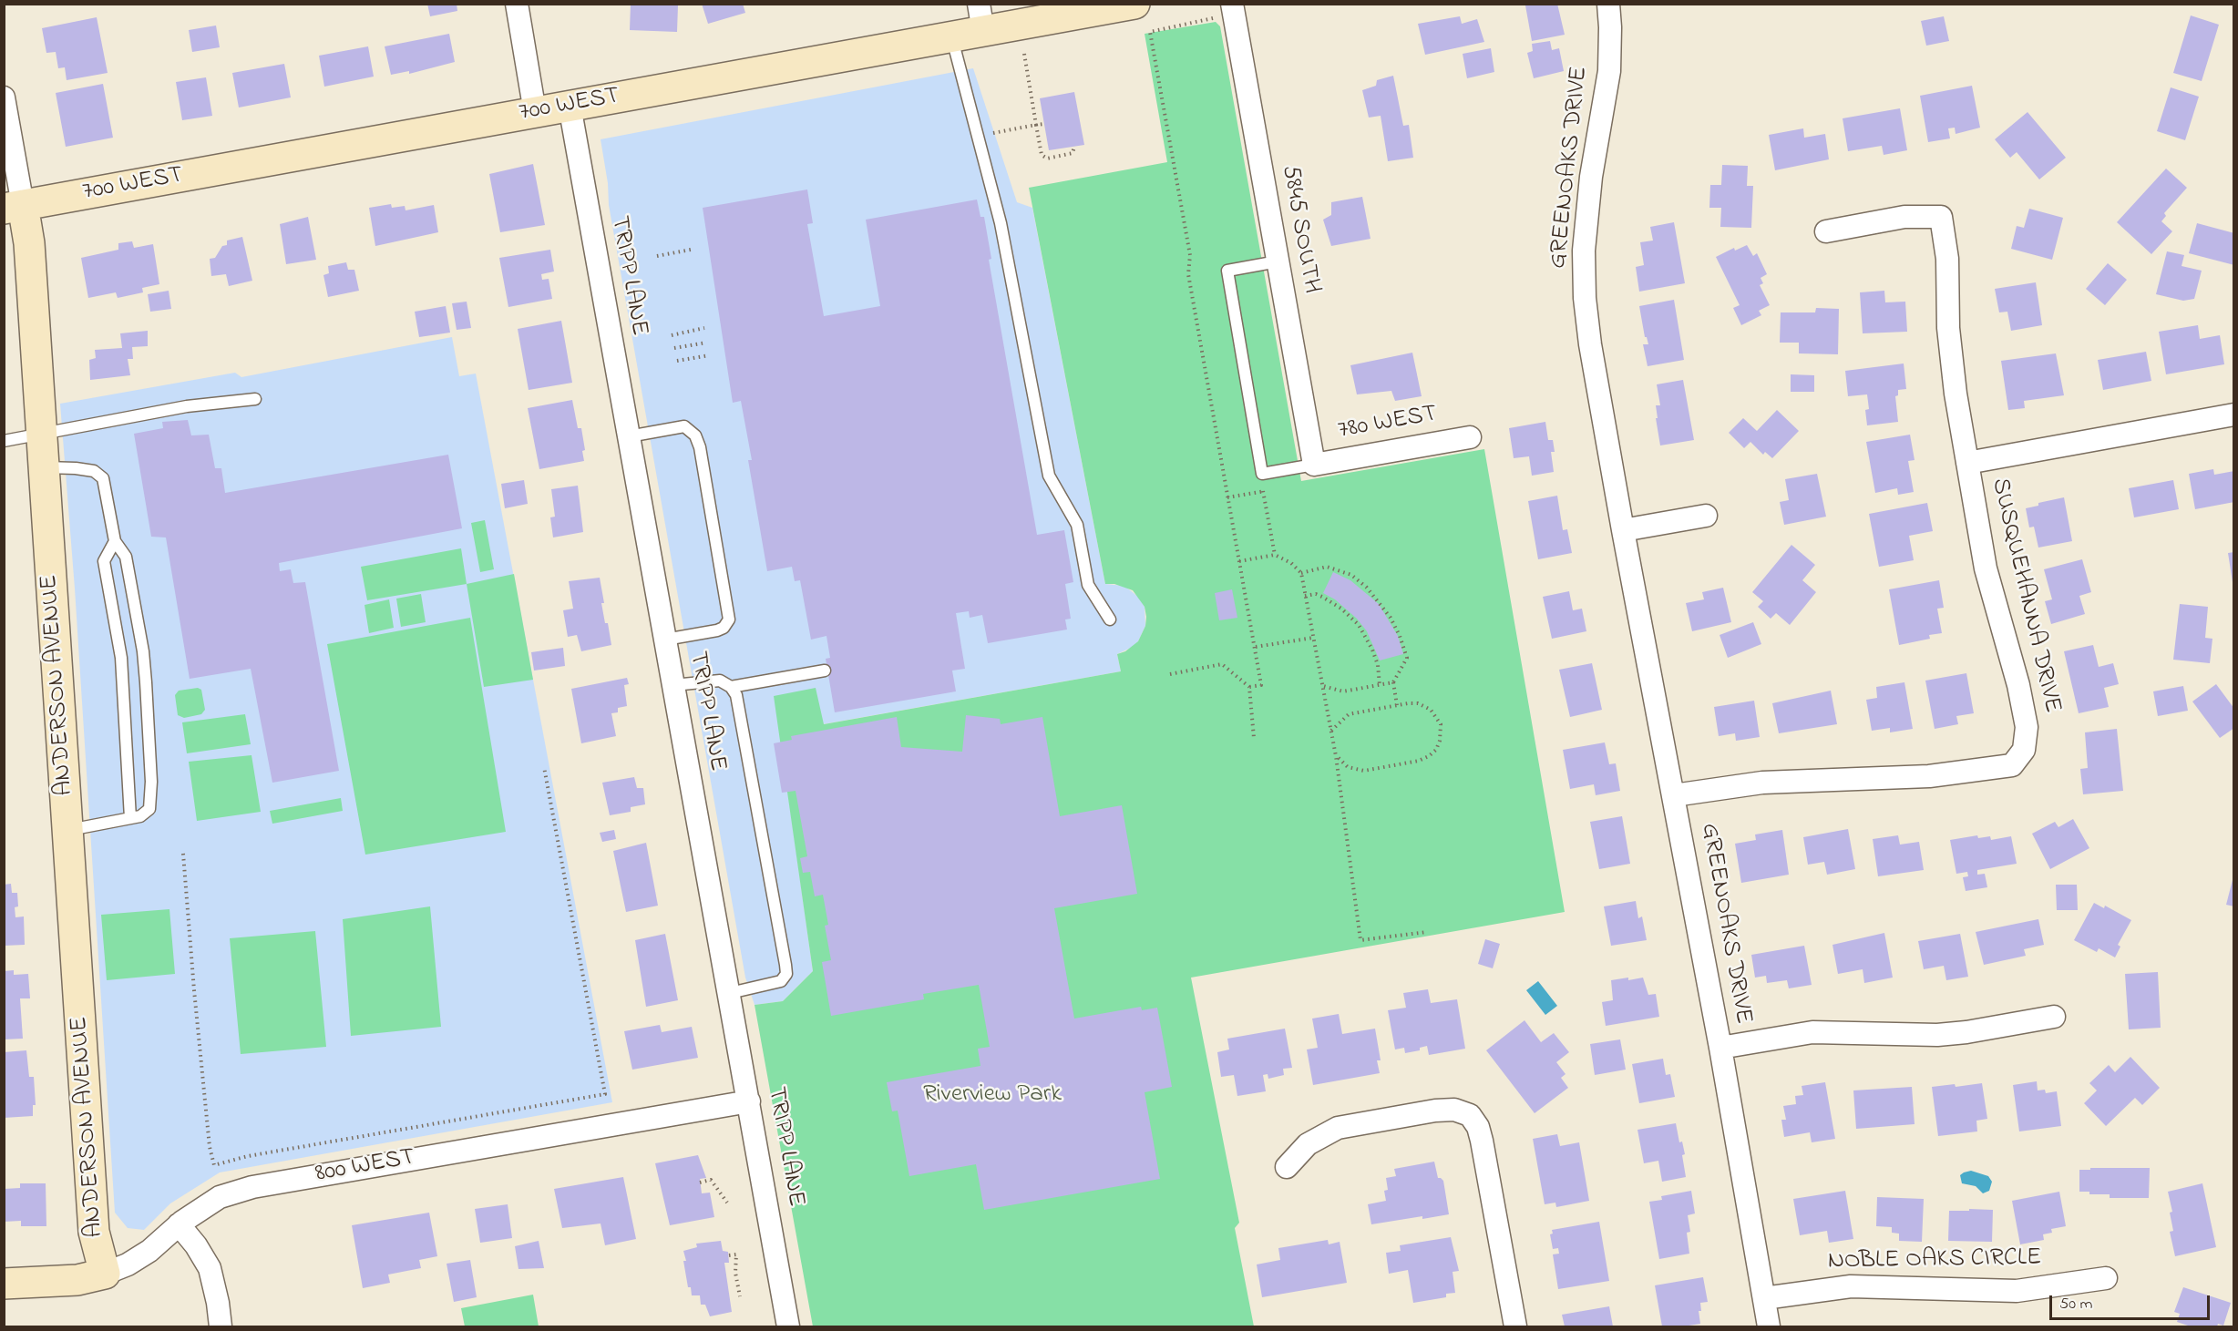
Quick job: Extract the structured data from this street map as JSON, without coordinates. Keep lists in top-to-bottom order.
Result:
{
  "streets": {
    "street": [
      "700 WEST",
      "GREENOAKS DRIVE",
      "5845 SOUTH",
      "TRIPP LANE",
      "780 WEST",
      "SUSQUEHANNA DRIVE",
      "ANDERSON AVENUE",
      "800 WEST",
      "NOBLE OAKS CIRCLE"
    ]
  },
  "crossings": [
    ["700 WEST", "TRIPP LANE"],
    ["700 WEST", "ANDERSON AVENUE"],
    ["GREENOAKS DRIVE", "SUSQUEHANNA DRIVE"],
    ["GREENOAKS DRIVE", "NOBLE OAKS CIRCLE"],
    ["5845 SOUTH", "780 WEST"],
    ["TRIPP LANE", "800 WEST"],
    ["ANDERSON AVENUE", "800 WEST"]
  ],
  "parks": ["Riverview Park"],
  "scale_bar": "50 m"
}
